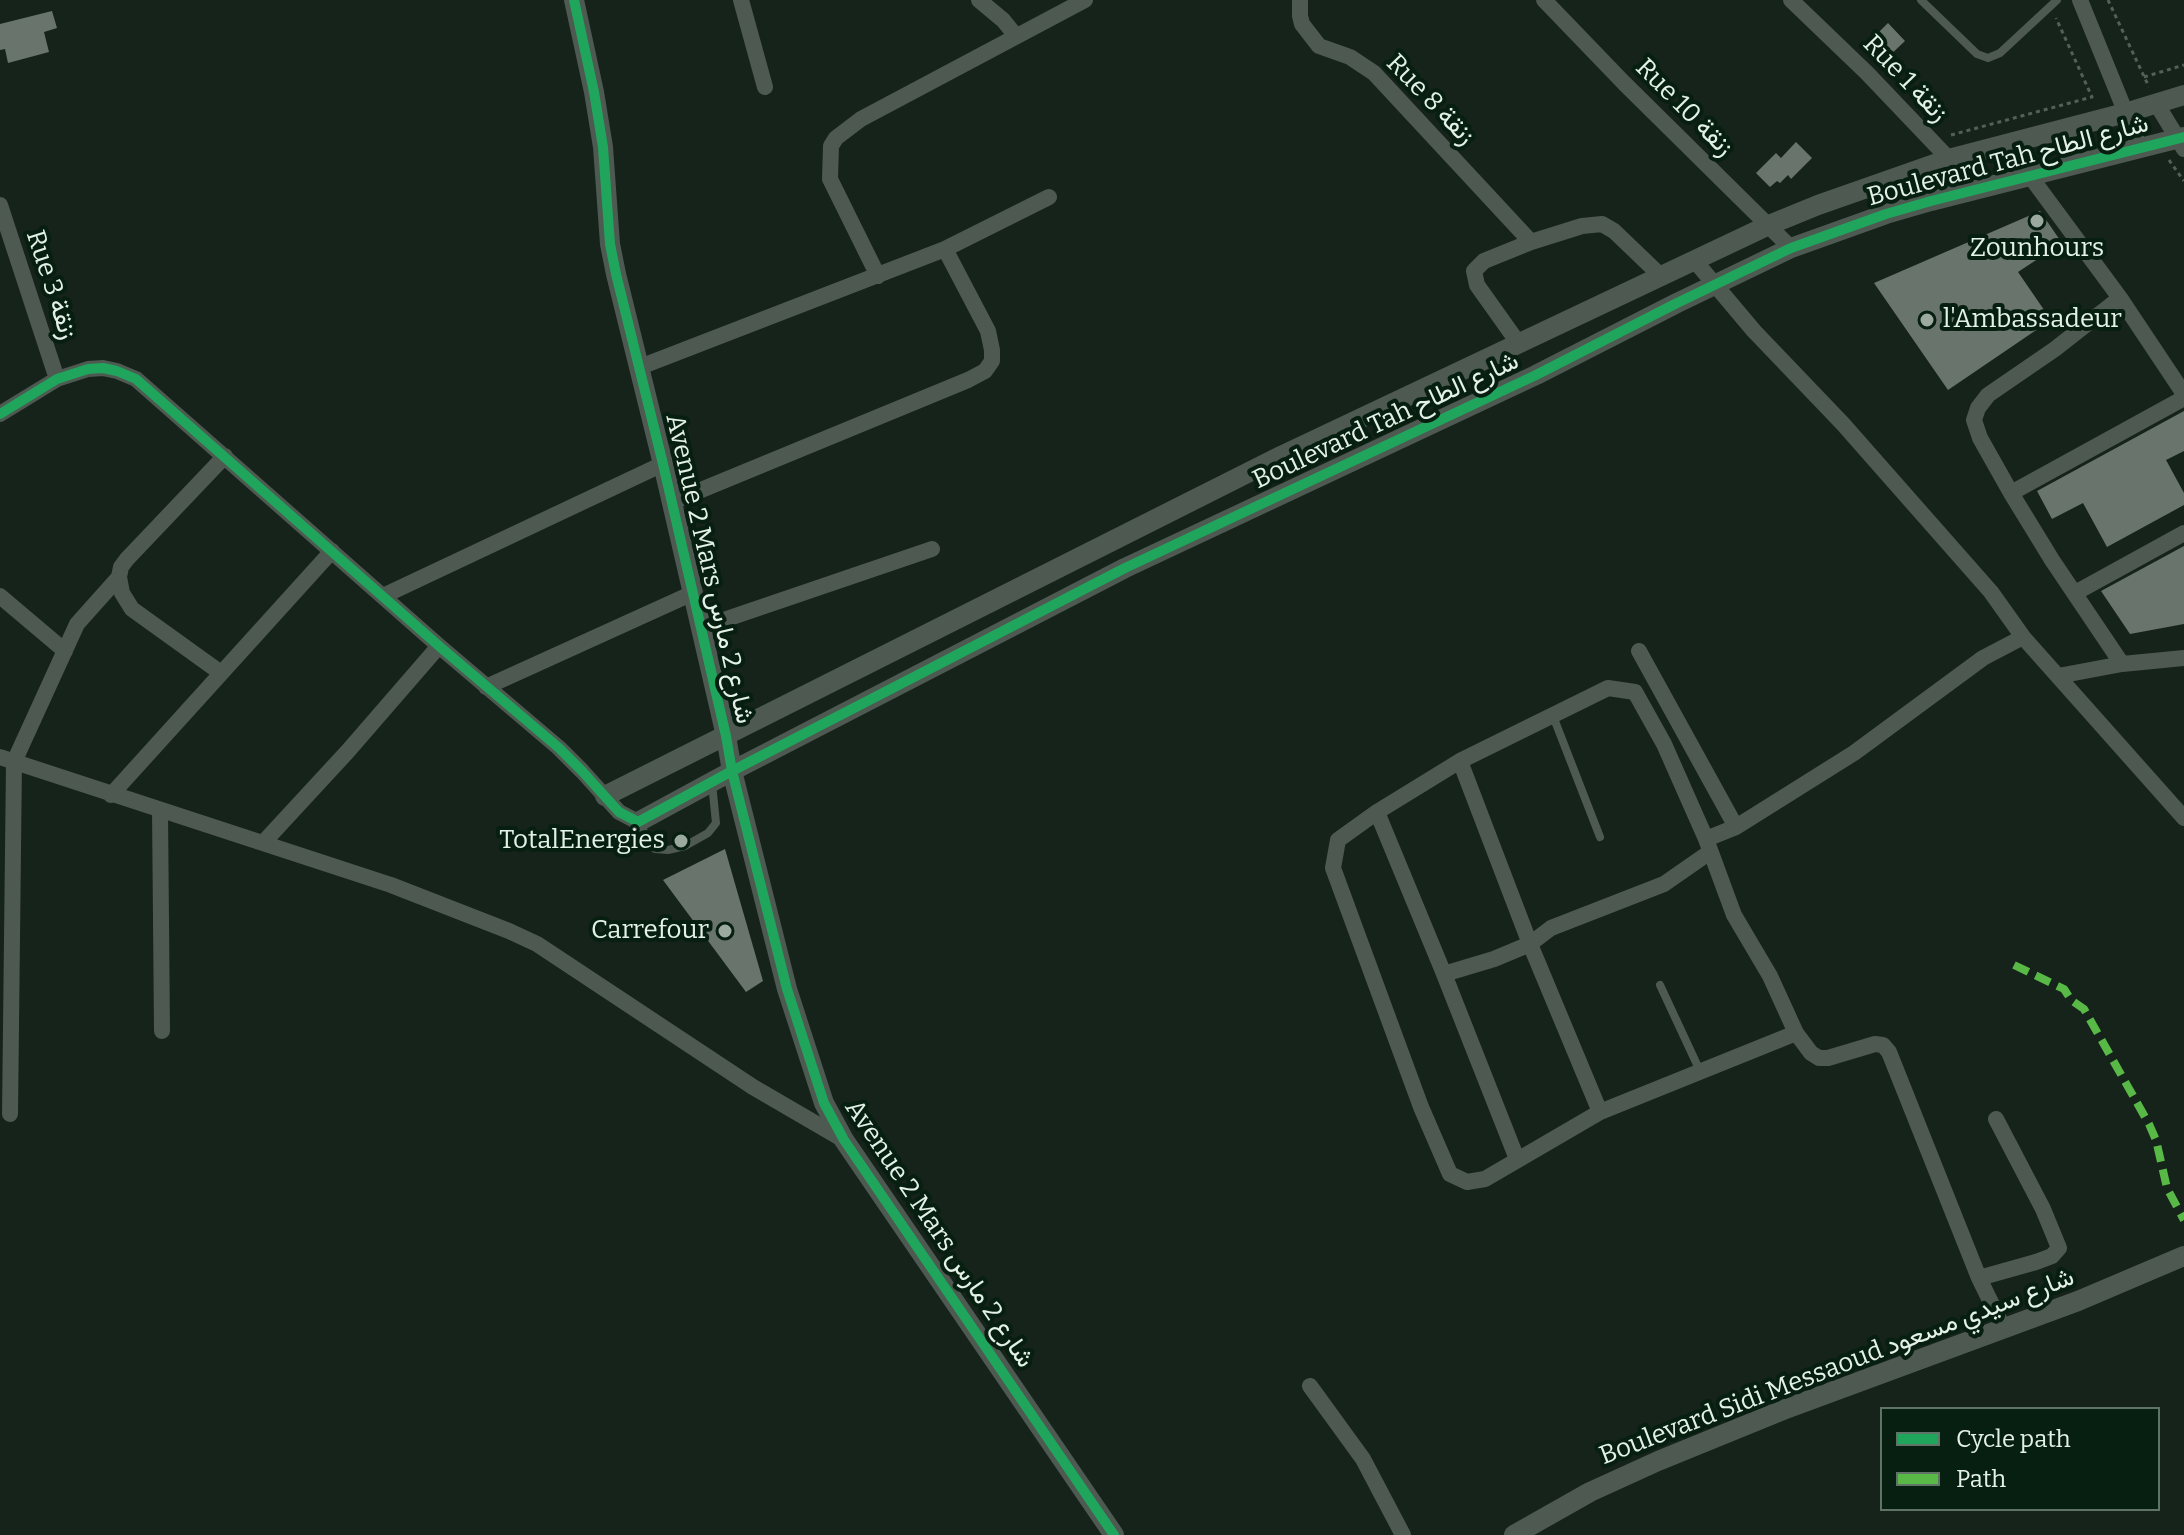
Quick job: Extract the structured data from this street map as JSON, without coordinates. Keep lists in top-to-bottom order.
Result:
{
  "streets": {
    "street": [
      "Rue 1 زنقة",
      "Rue 8 زنقة",
      "Rue 10 زنقة",
      "Boulevard Tah شارع الطاح",
      "Rue 3 زنقة",
      "Avenue 2 Mars شارع 2 مارس",
      "Boulevard Sidi Messaoud شارع سيدي مسعود"
    ]
  },
  "crossings": [
    ["Rue 1 زنقة", "Boulevard Tah شارع الطاح"],
    ["Rue 10 زنقة", "Boulevard Tah شارع الطاح"],
    ["Boulevard Tah شارع الطاح", "Avenue 2 Mars شارع 2 مارس"]
  ],
  "places": [
    "Zounhours",
    "l'Ambassadeur",
    "TotalEnergies",
    "Carrefour"
  ],
  "legend": ["Cycle path", "Path"]
}
